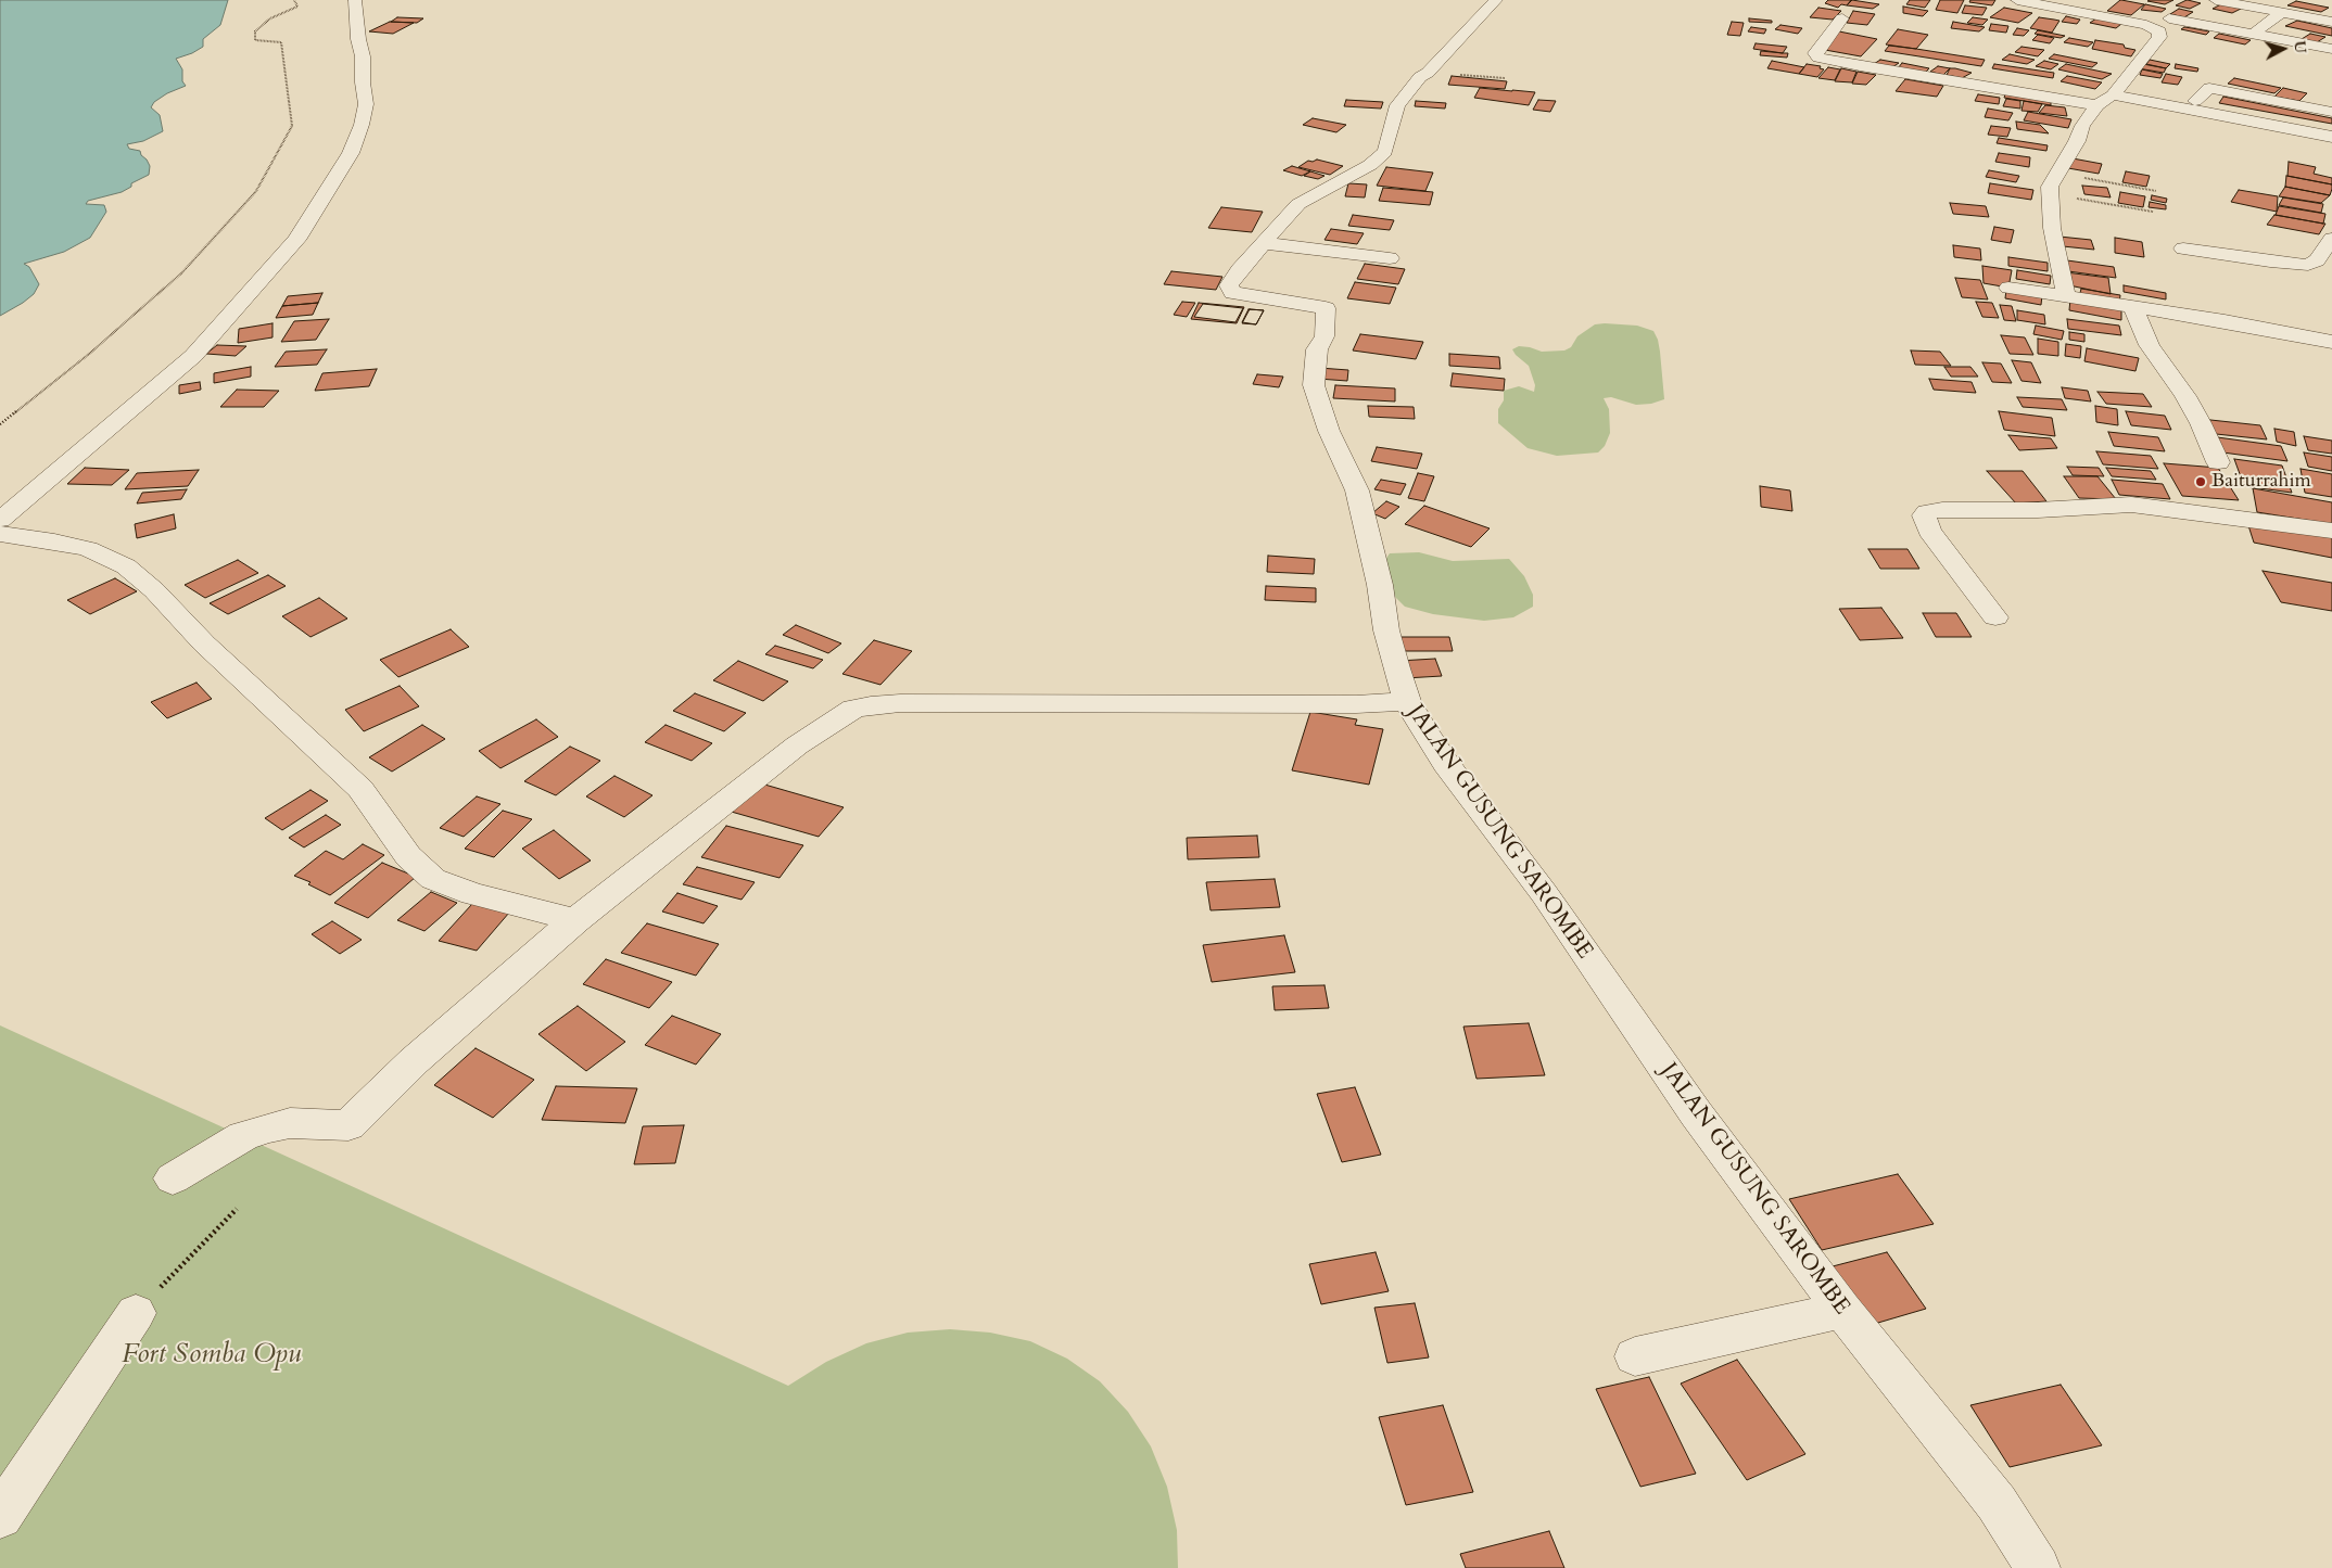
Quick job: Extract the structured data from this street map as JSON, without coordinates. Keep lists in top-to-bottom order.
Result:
{
  "streets": {
    "street": ["JALAN GUSUNG SAROMBE"]
  },
  "parks": ["Fort Somba Opu"],
  "places": ["Baiturrahim"],
  "north": "right"
}
